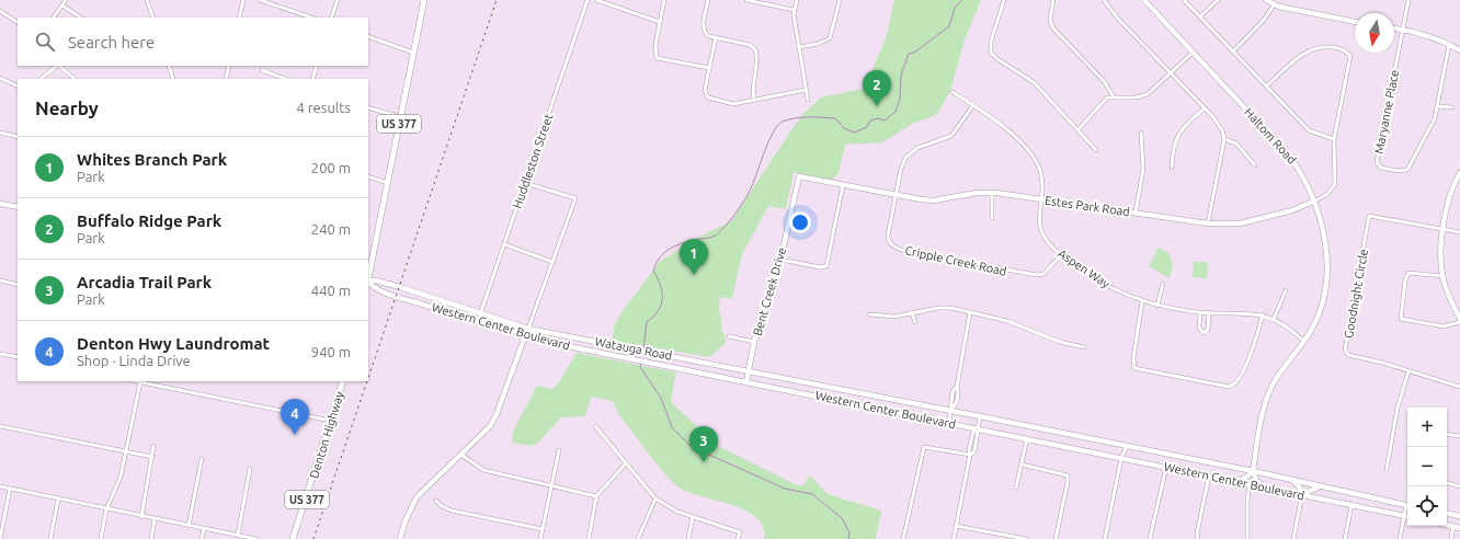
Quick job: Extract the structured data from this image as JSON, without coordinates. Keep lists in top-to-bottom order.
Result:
{
  "streets": {
    "main road": [
      "US 377",
      "Haltom Road",
      "Estes Park Road",
      "Bent Creek Drive",
      "Western Center Boulevard",
      "Watauga Road",
      "Denton Highway"
    ],
    "street": [
      "Maryanne Place",
      "Huddleston Street",
      "Cripple Creek Road",
      "Aspen Way",
      "Goodnight Circle"
    ]
  },
  "crossings": [
    ["Haltom Road", "Estes Park Road"],
    ["Haltom Road", "Aspen Way"],
    ["Haltom Road", "Western Center Boulevard"],
    ["Huddleston Street", "Western Center Boulevard"],
    ["Huddleston Street", "Watauga Road"],
    ["Estes Park Road", "Cripple Creek Road"],
    ["Estes Park Road", "Aspen Way"],
    ["Estes Park Road", "Bent Creek Drive"],
    ["Cripple Creek Road", "Aspen Way"],
    ["Bent Creek Drive", "Western Center Boulevard"],
    ["Bent Creek Drive", "Watauga Road"],
    ["Western Center Boulevard", "Watauga Road"]
  ],
  "north": "bottom",
  "page": {
    "search": "Search here",
    "pins": [
      "2",
      "1",
      "4",
      "3"
    ],
    "heading": ["Nearby", "4 results"],
    "list": [
      {
        "mark": "1",
        "name": "Whites Branch Park",
        "note": "Park",
        "value": "200 m"
      },
      {
        "mark": "2",
        "name": "Buffalo Ridge Park",
        "note": "Park",
        "value": "240 m"
      },
      {
        "mark": "3",
        "name": "Arcadia Trail Park",
        "note": "Park",
        "value": "440 m"
      },
      {
        "mark": "4",
        "name": "Denton Hwy Laundromat",
        "note": "Shop · Linda Drive",
        "value": "940 m"
      }
    ],
    "map_buttons": ["+", "−"]
  }
}
